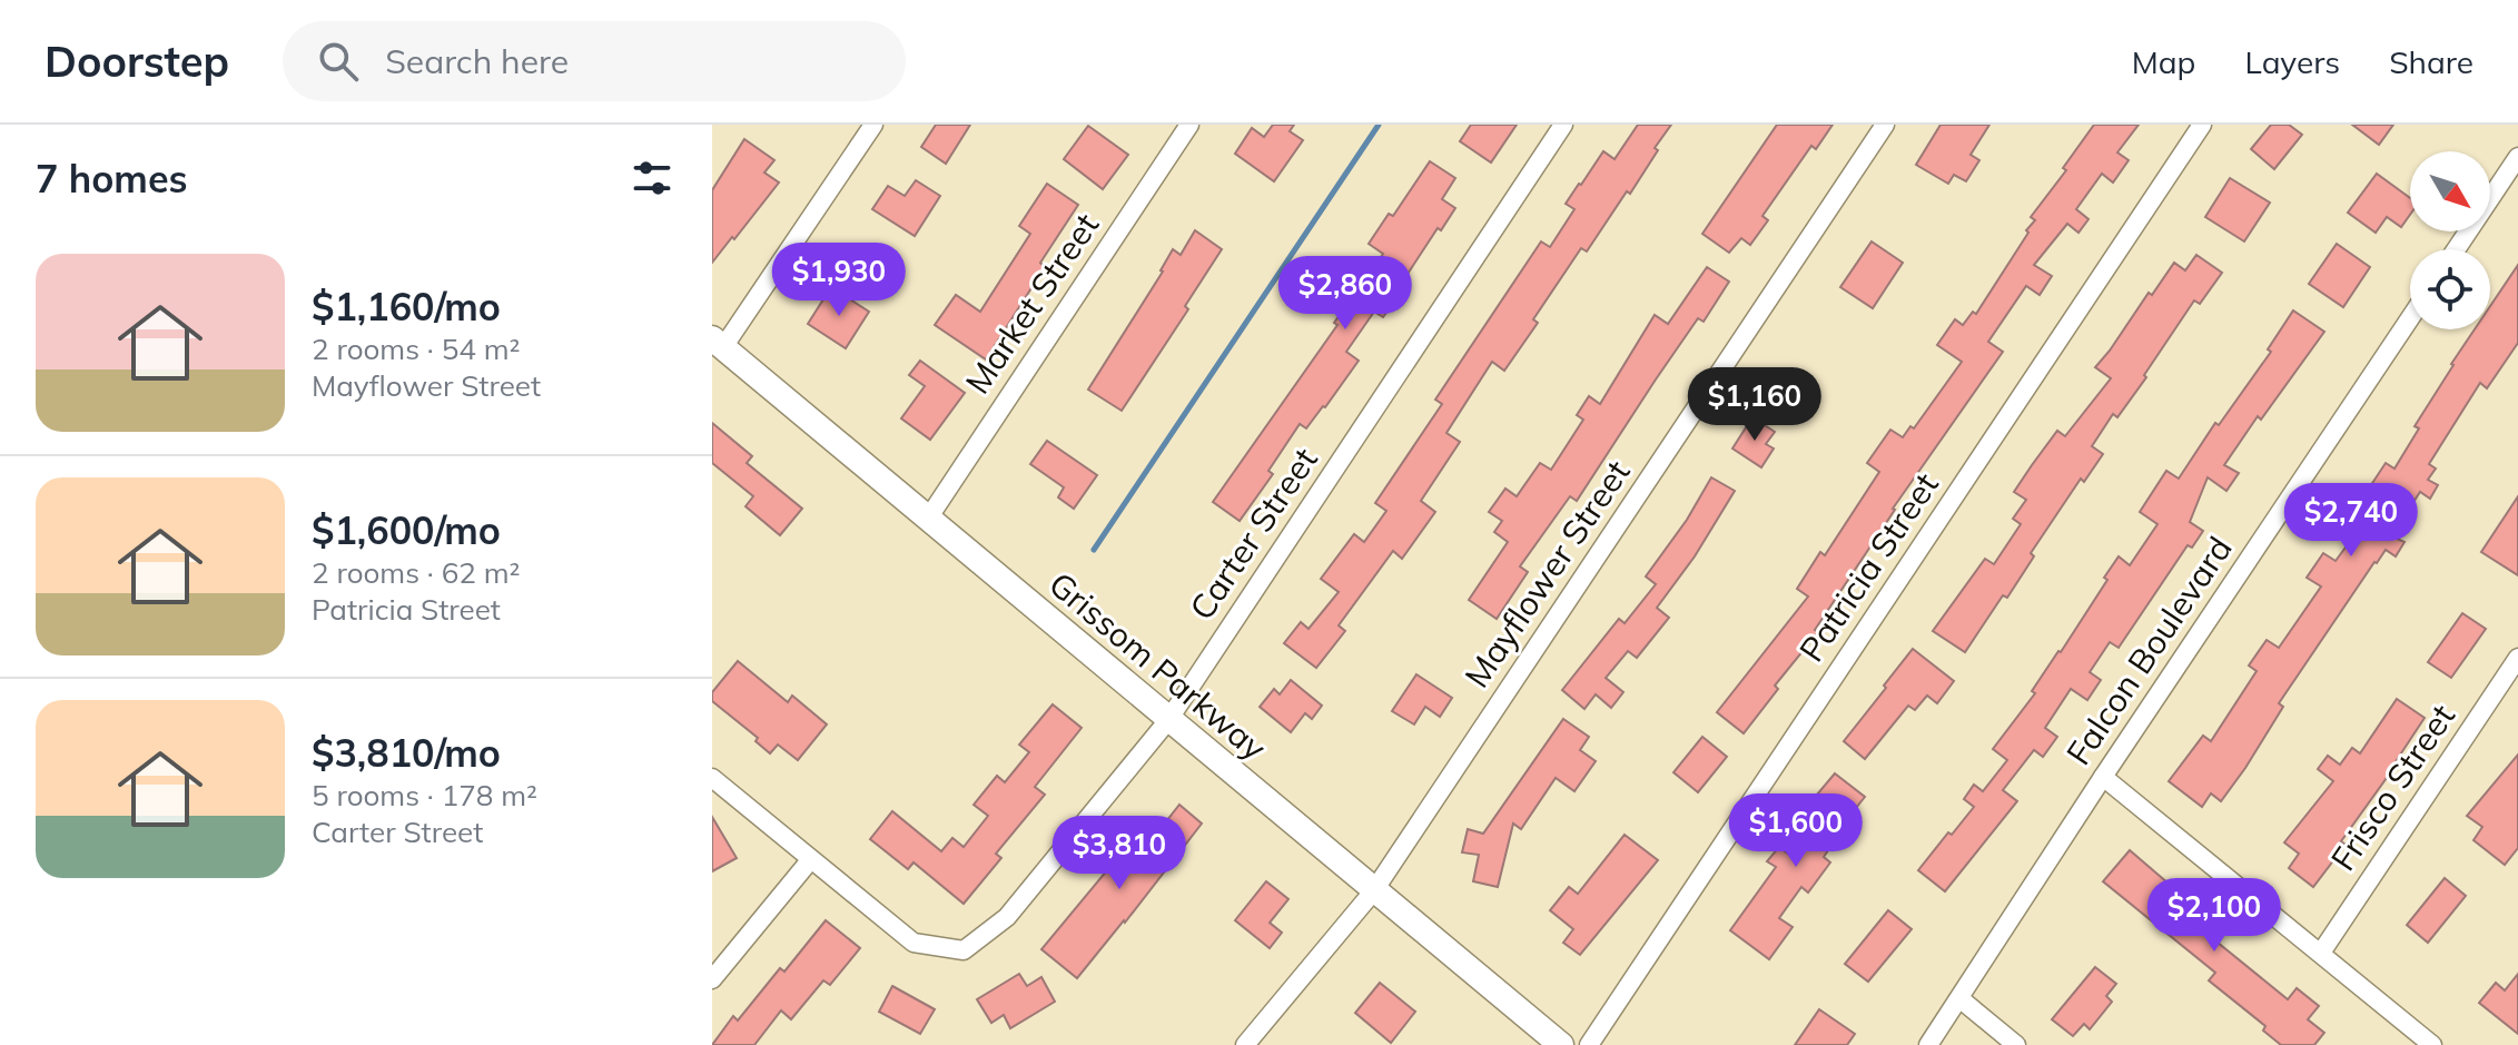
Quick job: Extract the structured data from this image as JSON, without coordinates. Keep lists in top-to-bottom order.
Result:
{
  "streets": {
    "main road": ["Grissom Parkway"],
    "street": [
      "Market Street",
      "Carter Street",
      "Patricia Street",
      "Mayflower Street",
      "Falcon Boulevard",
      "Frisco Street"
    ]
  },
  "crossings": [
    ["Market Street", "Grissom Parkway"],
    ["Carter Street", "Grissom Parkway"],
    ["Mayflower Street", "Grissom Parkway"]
  ],
  "north": "bottom right",
  "page": {
    "header": "Doorstep",
    "search": "Search here",
    "nav": ["Map", "Layers", "Share"],
    "heading": "7 homes",
    "list": [
      {
        "name": "$1,160/mo",
        "note": "2 rooms · 54 m² · Mayflower Street"
      },
      {
        "name": "$1,600/mo",
        "note": "2 rooms · 62 m² · Patricia Street"
      },
      {
        "name": "$3,810/mo",
        "note": "5 rooms · 178 m² · Carter Street"
      }
    ],
    "price": [
      "$1,930",
      "$2,860",
      "$1,160",
      "$2,740",
      "$1,600",
      "$3,810",
      "$2,100"
    ]
  }
}
